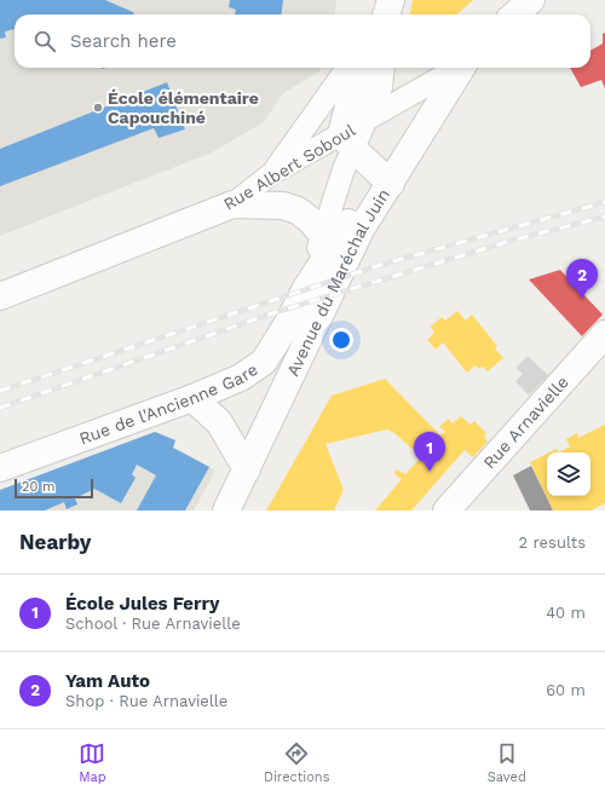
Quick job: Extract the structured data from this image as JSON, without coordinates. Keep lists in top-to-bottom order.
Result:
{
  "streets": {
    "street": [
      "Rue Albert Soboul",
      "Avenue du Maréchal Juin",
      "Rue de l'Ancienne Gare",
      "Rue Arnavielle"
    ]
  },
  "crossings": [
    ["Avenue du Maréchal Juin", "Rue de l'Ancienne Gare"]
  ],
  "places": ["École élémentaire Capouchiné"],
  "scale_bar": "20 m",
  "page": {
    "search": "Search here",
    "pins": ["2", "1"],
    "scale": "20 m",
    "heading": ["Nearby", "2 results"],
    "list": [
      {
        "mark": "1",
        "name": "École Jules Ferry",
        "note": "School · Rue Arnavielle",
        "value": "40 m"
      },
      {
        "mark": "2",
        "name": "Yam Auto",
        "note": "Shop · Rue Arnavielle",
        "value": "60 m"
      }
    ],
    "nav": ["Map", "Directions", "Saved"]
  }
}
